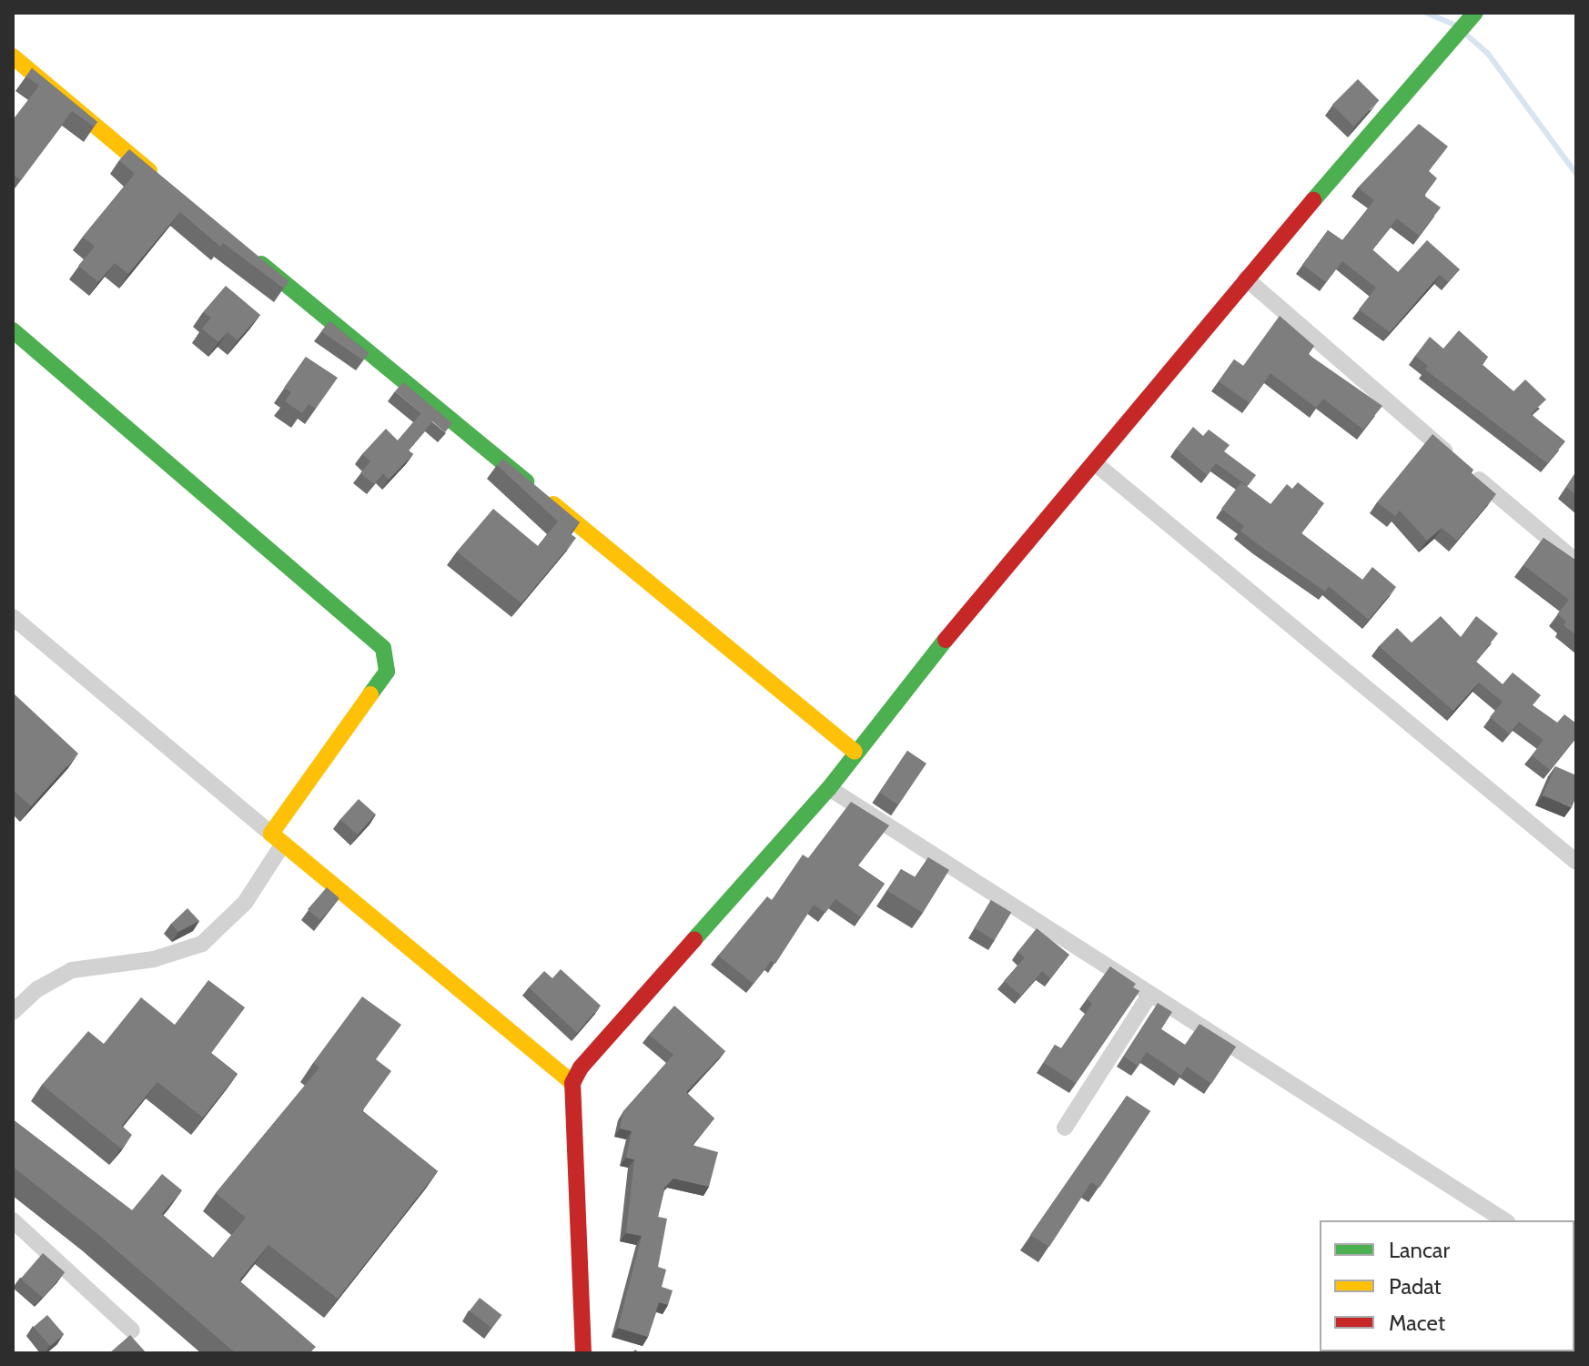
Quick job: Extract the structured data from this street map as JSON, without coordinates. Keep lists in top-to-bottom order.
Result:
{
  "legend": ["Lancar", "Padat", "Macet"]
}
